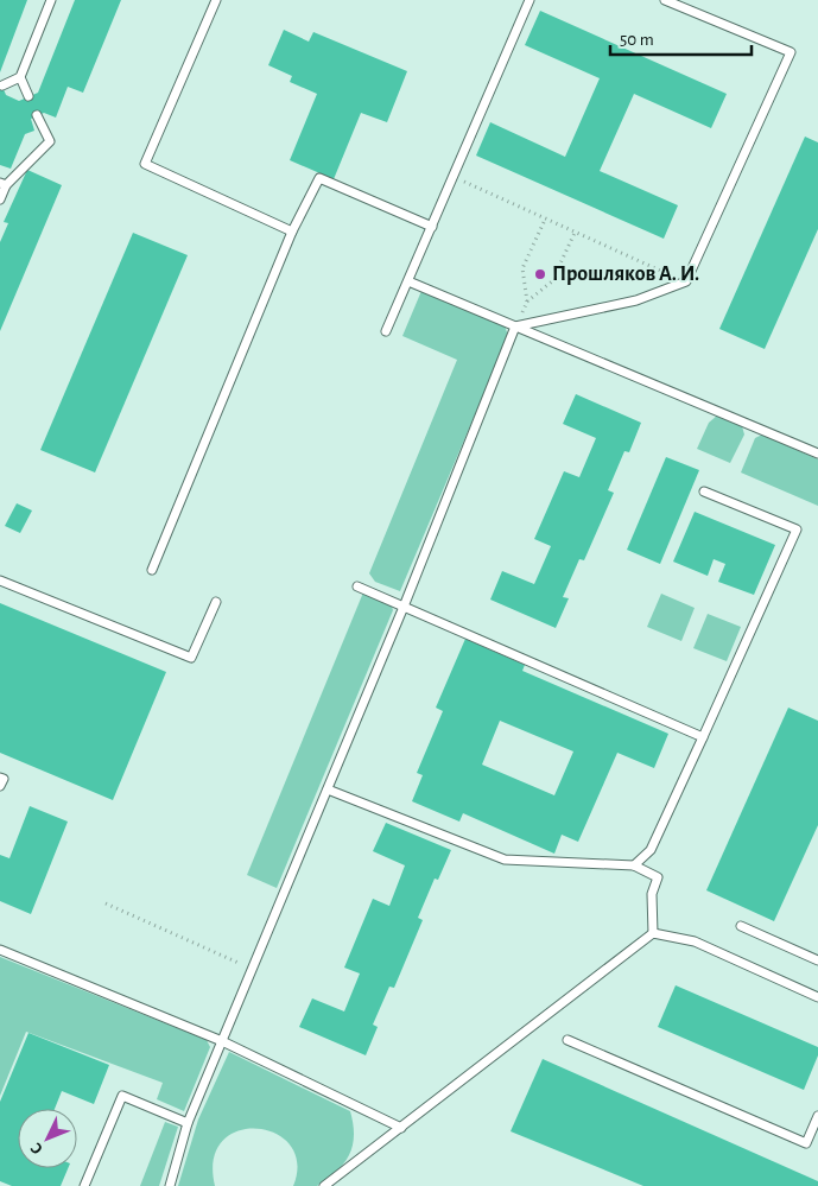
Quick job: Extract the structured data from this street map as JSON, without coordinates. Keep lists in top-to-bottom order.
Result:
{
  "places": ["Прошляков А. И."],
  "scale_bar": "50 m",
  "north": "bottom left"
}
